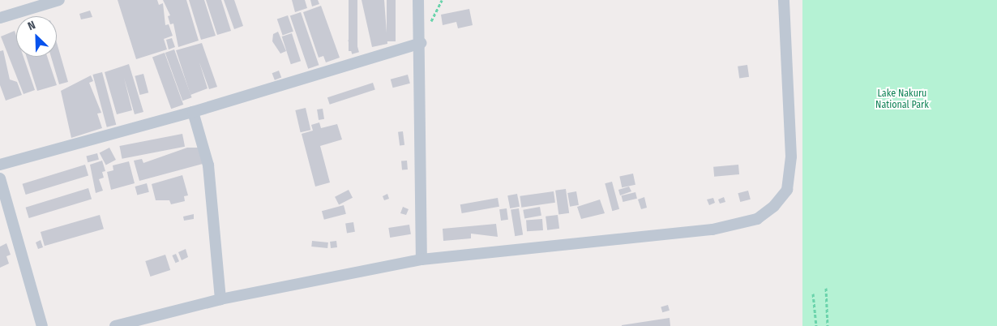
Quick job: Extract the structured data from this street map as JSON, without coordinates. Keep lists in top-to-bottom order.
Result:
{
  "parks": ["Lake Nakuru National Park"],
  "north": "top left"
}
